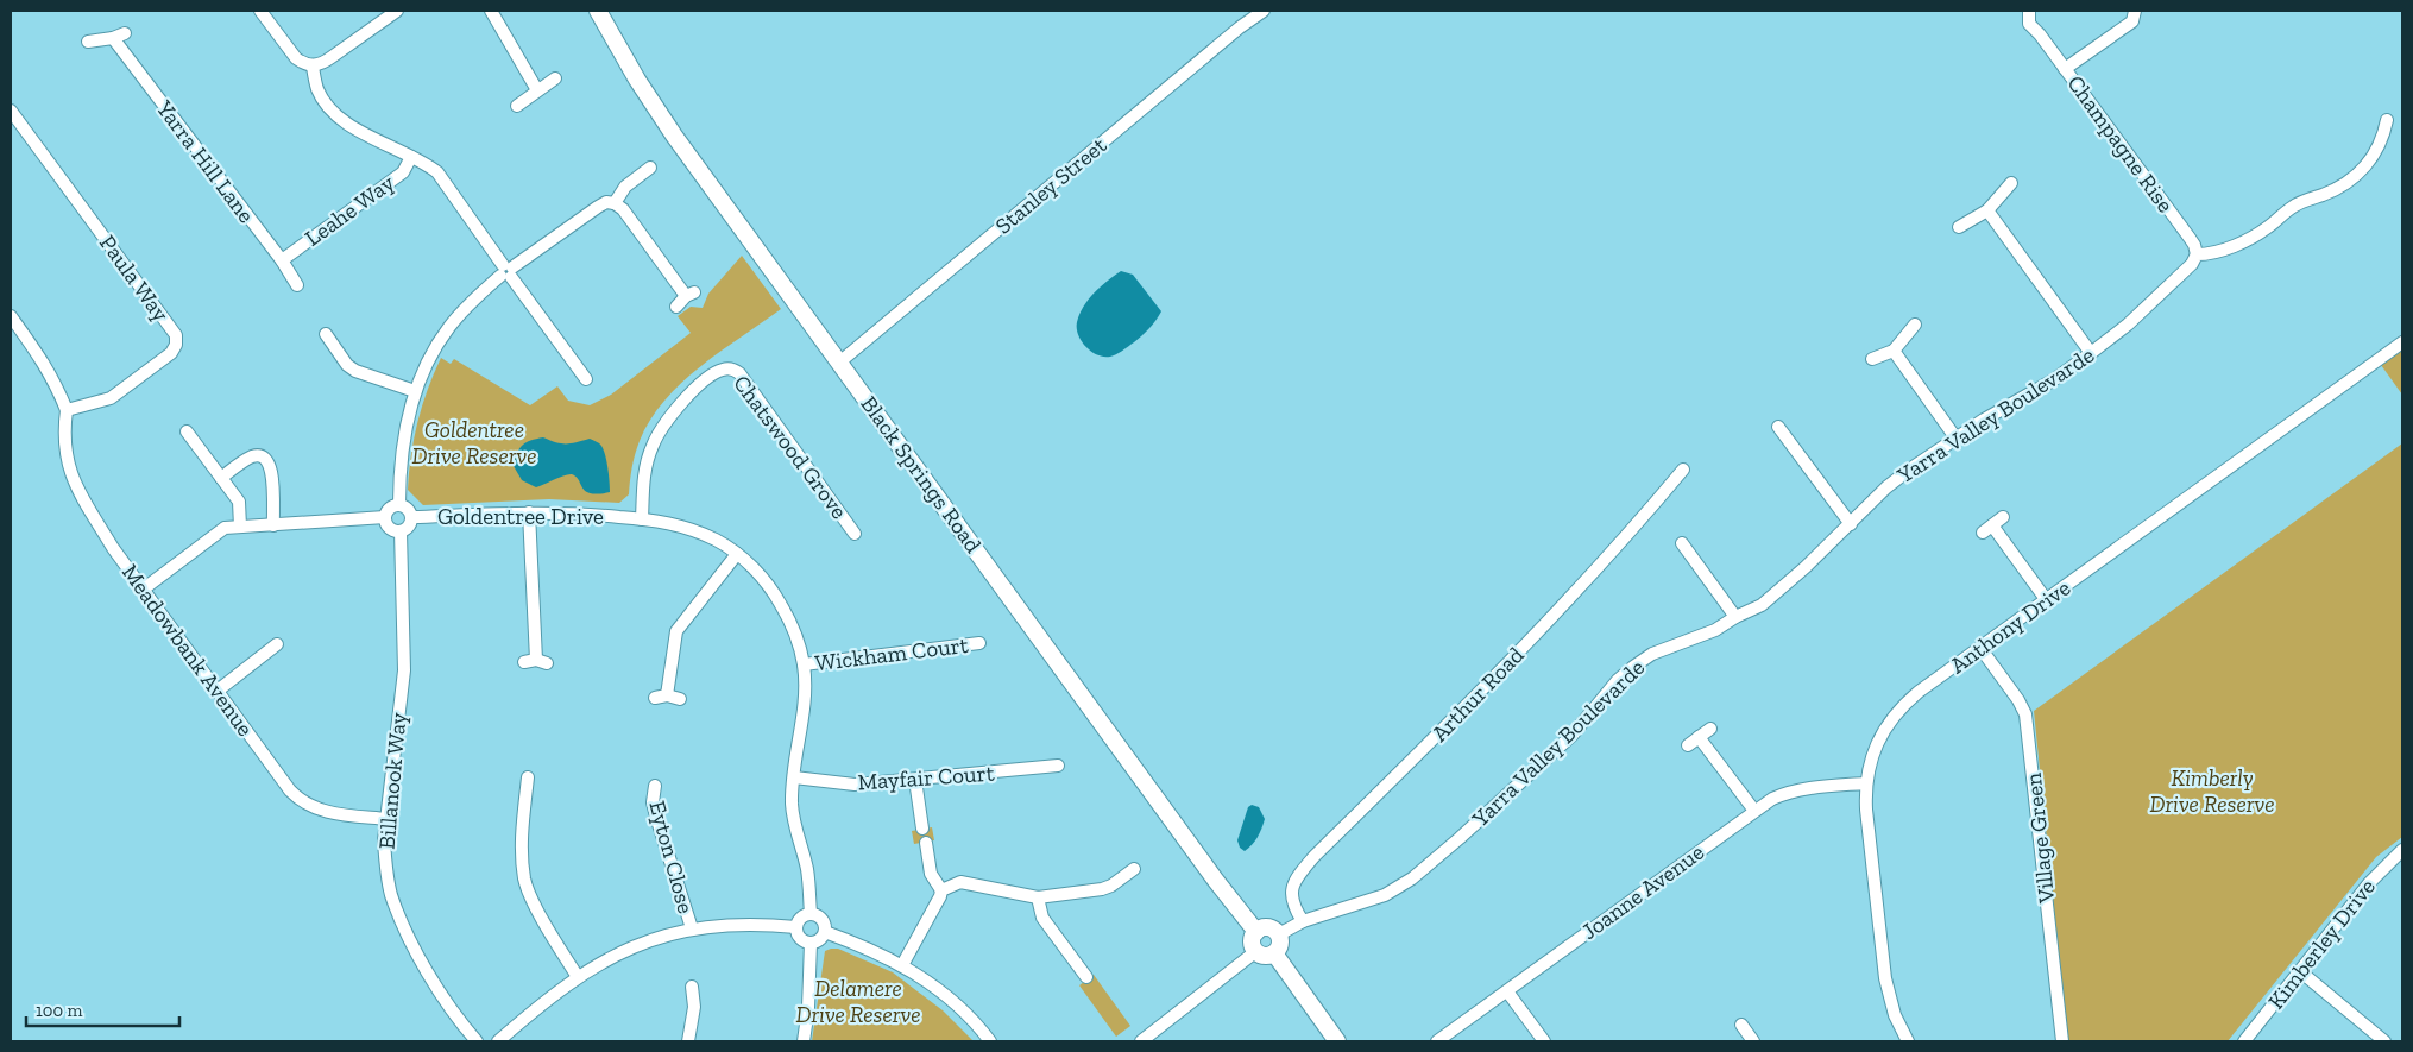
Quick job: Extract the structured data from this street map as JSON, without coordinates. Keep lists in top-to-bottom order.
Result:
{
  "streets": {
    "main road": ["Black Springs Road"],
    "street": [
      "Champagne Rise",
      "Yarra Hill Lane",
      "Stanley Street",
      "Leahe Way",
      "Paula Way",
      "Yarra Valley Boulevarde",
      "Chatswood Grove",
      "Goldentree Drive",
      "Anthony Drive",
      "Meadowbank Avenue",
      "Wickham Court",
      "Arthur Road",
      "Mayfair Court",
      "Billanook Way",
      "Village Green",
      "Eyton Close",
      "Joanne Avenue",
      "Kimberley Drive"
    ]
  },
  "crossings": [
    ["Champagne Rise", "Yarra Valley Boulevarde"],
    ["Yarra Hill Lane", "Leahe Way"],
    ["Stanley Street", "Black Springs Road"],
    ["Paula Way", "Meadowbank Avenue"],
    ["Yarra Valley Boulevarde", "Black Springs Road"],
    ["Yarra Valley Boulevarde", "Arthur Road"],
    ["Chatswood Grove", "Goldentree Drive"],
    ["Goldentree Drive", "Wickham Court"],
    ["Goldentree Drive", "Mayfair Court"],
    ["Goldentree Drive", "Billanook Way"],
    ["Anthony Drive", "Village Green"],
    ["Anthony Drive", "Joanne Avenue"],
    ["Meadowbank Avenue", "Billanook Way"]
  ],
  "parks": ["Goldentree Drive Reserve", "Kimberly Drive Reserve", "Delamere Drive Reserve"],
  "scale_bar": "100 m"
}
